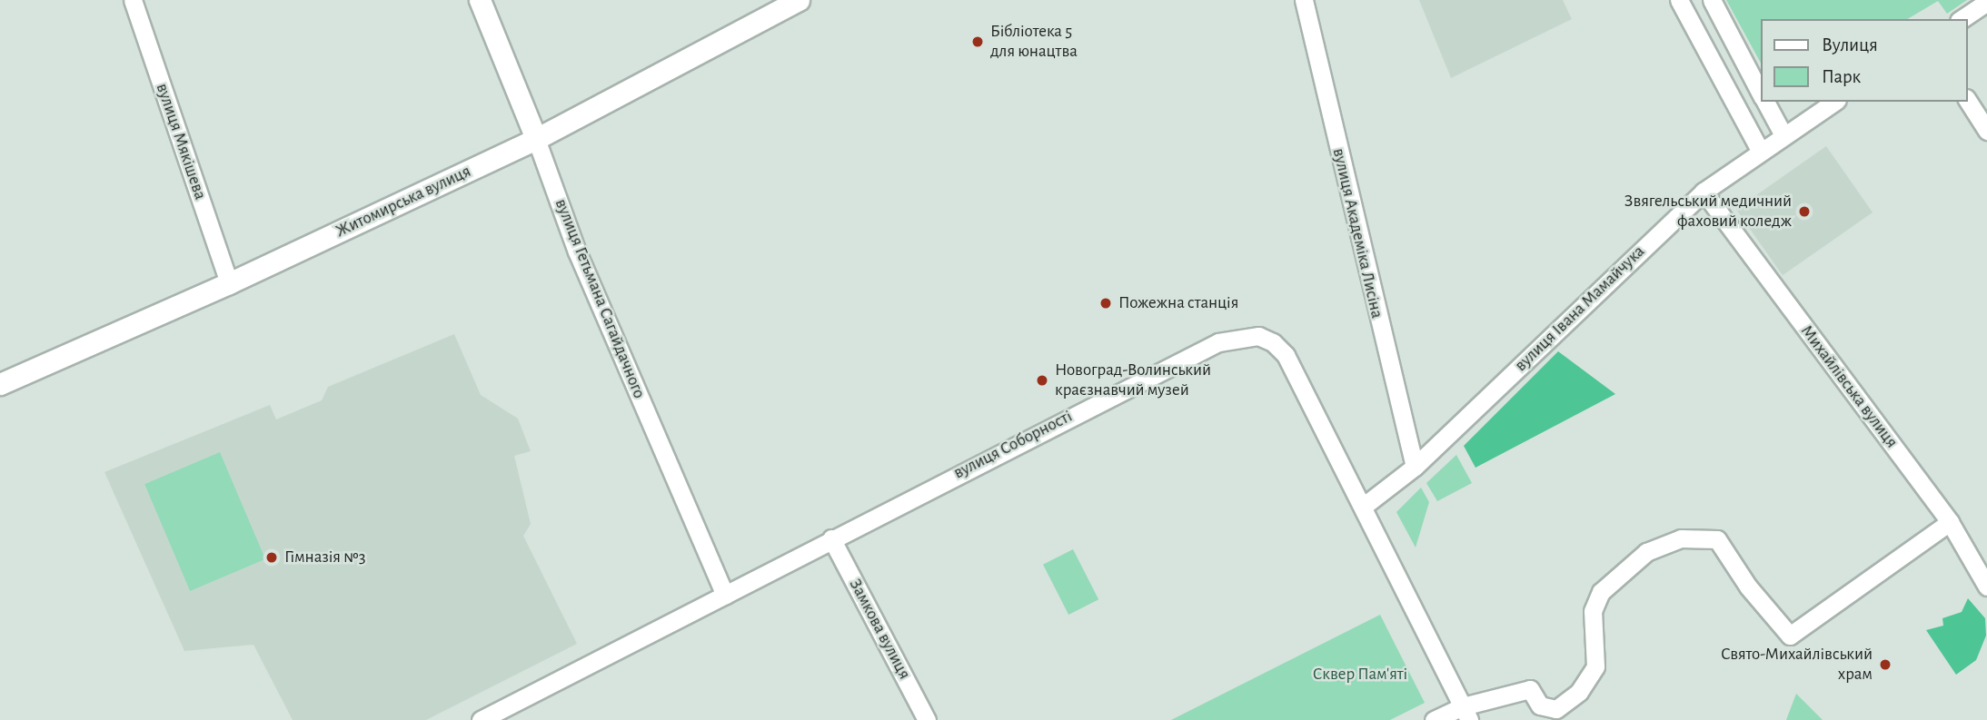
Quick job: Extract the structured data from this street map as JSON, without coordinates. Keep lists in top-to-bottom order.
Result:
{
  "streets": {
    "main road": ["Житомирська вулиця", "вулиця Гетьмана Сагайдачного"],
    "street": [
      "вулиця Мякішева",
      "вулиця Академіка Лисіна",
      "вулиця Івана Мамайчука",
      "Михайлівська вулиця",
      "вулиця Соборності",
      "Замкова вулиця"
    ]
  },
  "crossings": [
    ["вулиця Мякішева", "Житомирська вулиця"],
    ["Житомирська вулиця", "вулиця Гетьмана Сагайдачного"],
    ["вулиця Академіка Лисіна", "вулиця Івана Мамайчука"],
    ["вулиця Гетьмана Сагайдачного", "вулиця Соборності"],
    ["вулиця Івана Мамайчука", "Михайлівська вулиця"],
    ["вулиця Івана Мамайчука", "вулиця Соборності"],
    ["вулиця Соборності", "Замкова вулиця"]
  ],
  "parks": ["Сквер Пам'яті"],
  "places": [
    "Бібліотека 5 для юнацтва",
    "Звягельський медичний фаховий коледж",
    "Пожежна станція",
    "Новоград-Волинський краєзнавчий музей",
    "Гімназія №3",
    "Свято-Михайлiвський храм"
  ],
  "legend": ["Вулиця", "Парк"]
}
